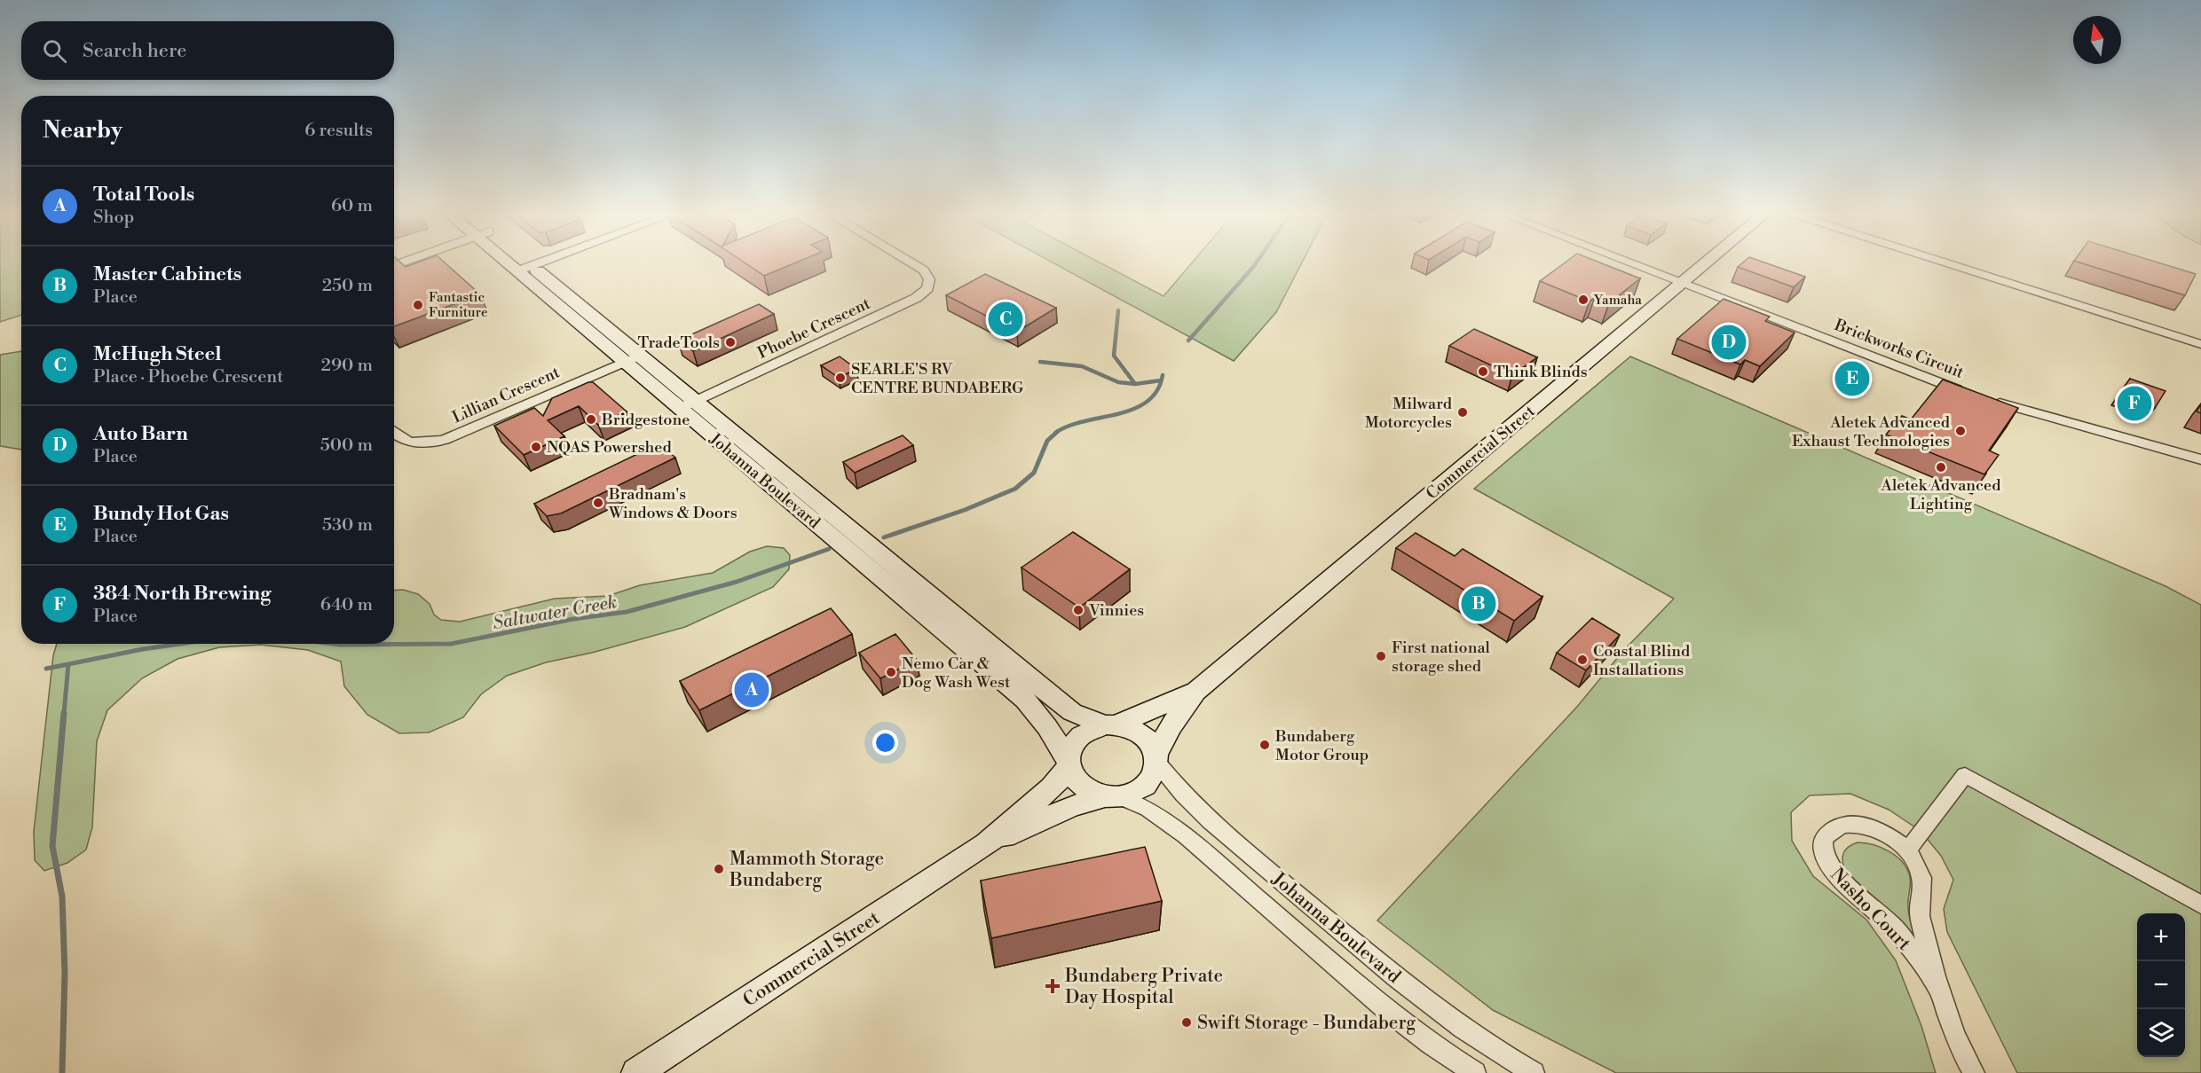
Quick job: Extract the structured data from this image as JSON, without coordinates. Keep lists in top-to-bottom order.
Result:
{
  "streets": {
    "street": [
      "Phoebe Crescent",
      "Brickworks Circuit",
      "Lillian Crescent",
      "Commercial Street",
      "Johanna Boulevard",
      "Nasho Court"
    ]
  },
  "crossings": [
    ["Phoebe Crescent", "Johanna Boulevard"],
    ["Brickworks Circuit", "Commercial Street"],
    ["Lillian Crescent", "Johanna Boulevard"],
    ["Commercial Street", "Johanna Boulevard"]
  ],
  "water": ["Saltwater Creek"],
  "places": {
    "other": [
      "Yamaha",
      "Fantastic Furniture",
      "TradeTools",
      "Think Blinds",
      "SEARLE'S RV CENTRE BUNDABERG",
      "Milward Motorcycles",
      "Bridgestone",
      "Aletek Advanced Exhaust Technologies",
      "NQAS Powershed",
      "Aletek Advanced Lighting",
      "Bradnam's Windows & Doors",
      "Vinnies",
      "First national storage shed",
      "Coastal Blind Installations",
      "Nemo Car & Dog Wash West",
      "Bundaberg Motor Group",
      "Mammoth Storage Bundaberg",
      "Swift Storage - Bundaberg"
    ],
    "health": ["Bundaberg Private Day Hospital"]
  },
  "north": "top",
  "page": {
    "search": "Search here",
    "heading": ["Nearby", "6 results"],
    "list": [
      {
        "mark": "A",
        "name": "Total Tools",
        "note": "Shop",
        "value": "60 m"
      },
      {
        "mark": "B",
        "name": "Master Cabinets",
        "note": "Place",
        "value": "250 m"
      },
      {
        "mark": "C",
        "name": "McHugh Steel",
        "note": "Place · Phoebe Crescent",
        "value": "290 m"
      },
      {
        "mark": "D",
        "name": "Auto Barn",
        "note": "Place",
        "value": "500 m"
      },
      {
        "mark": "E",
        "name": "Bundy Hot Gas",
        "note": "Place",
        "value": "530 m"
      },
      {
        "mark": "F",
        "name": "384 North Brewing",
        "note": "Place",
        "value": "640 m"
      }
    ],
    "pins": [
      "C",
      "D",
      "E",
      "F",
      "B",
      "A"
    ],
    "map_buttons": ["+", "−"]
  }
}
